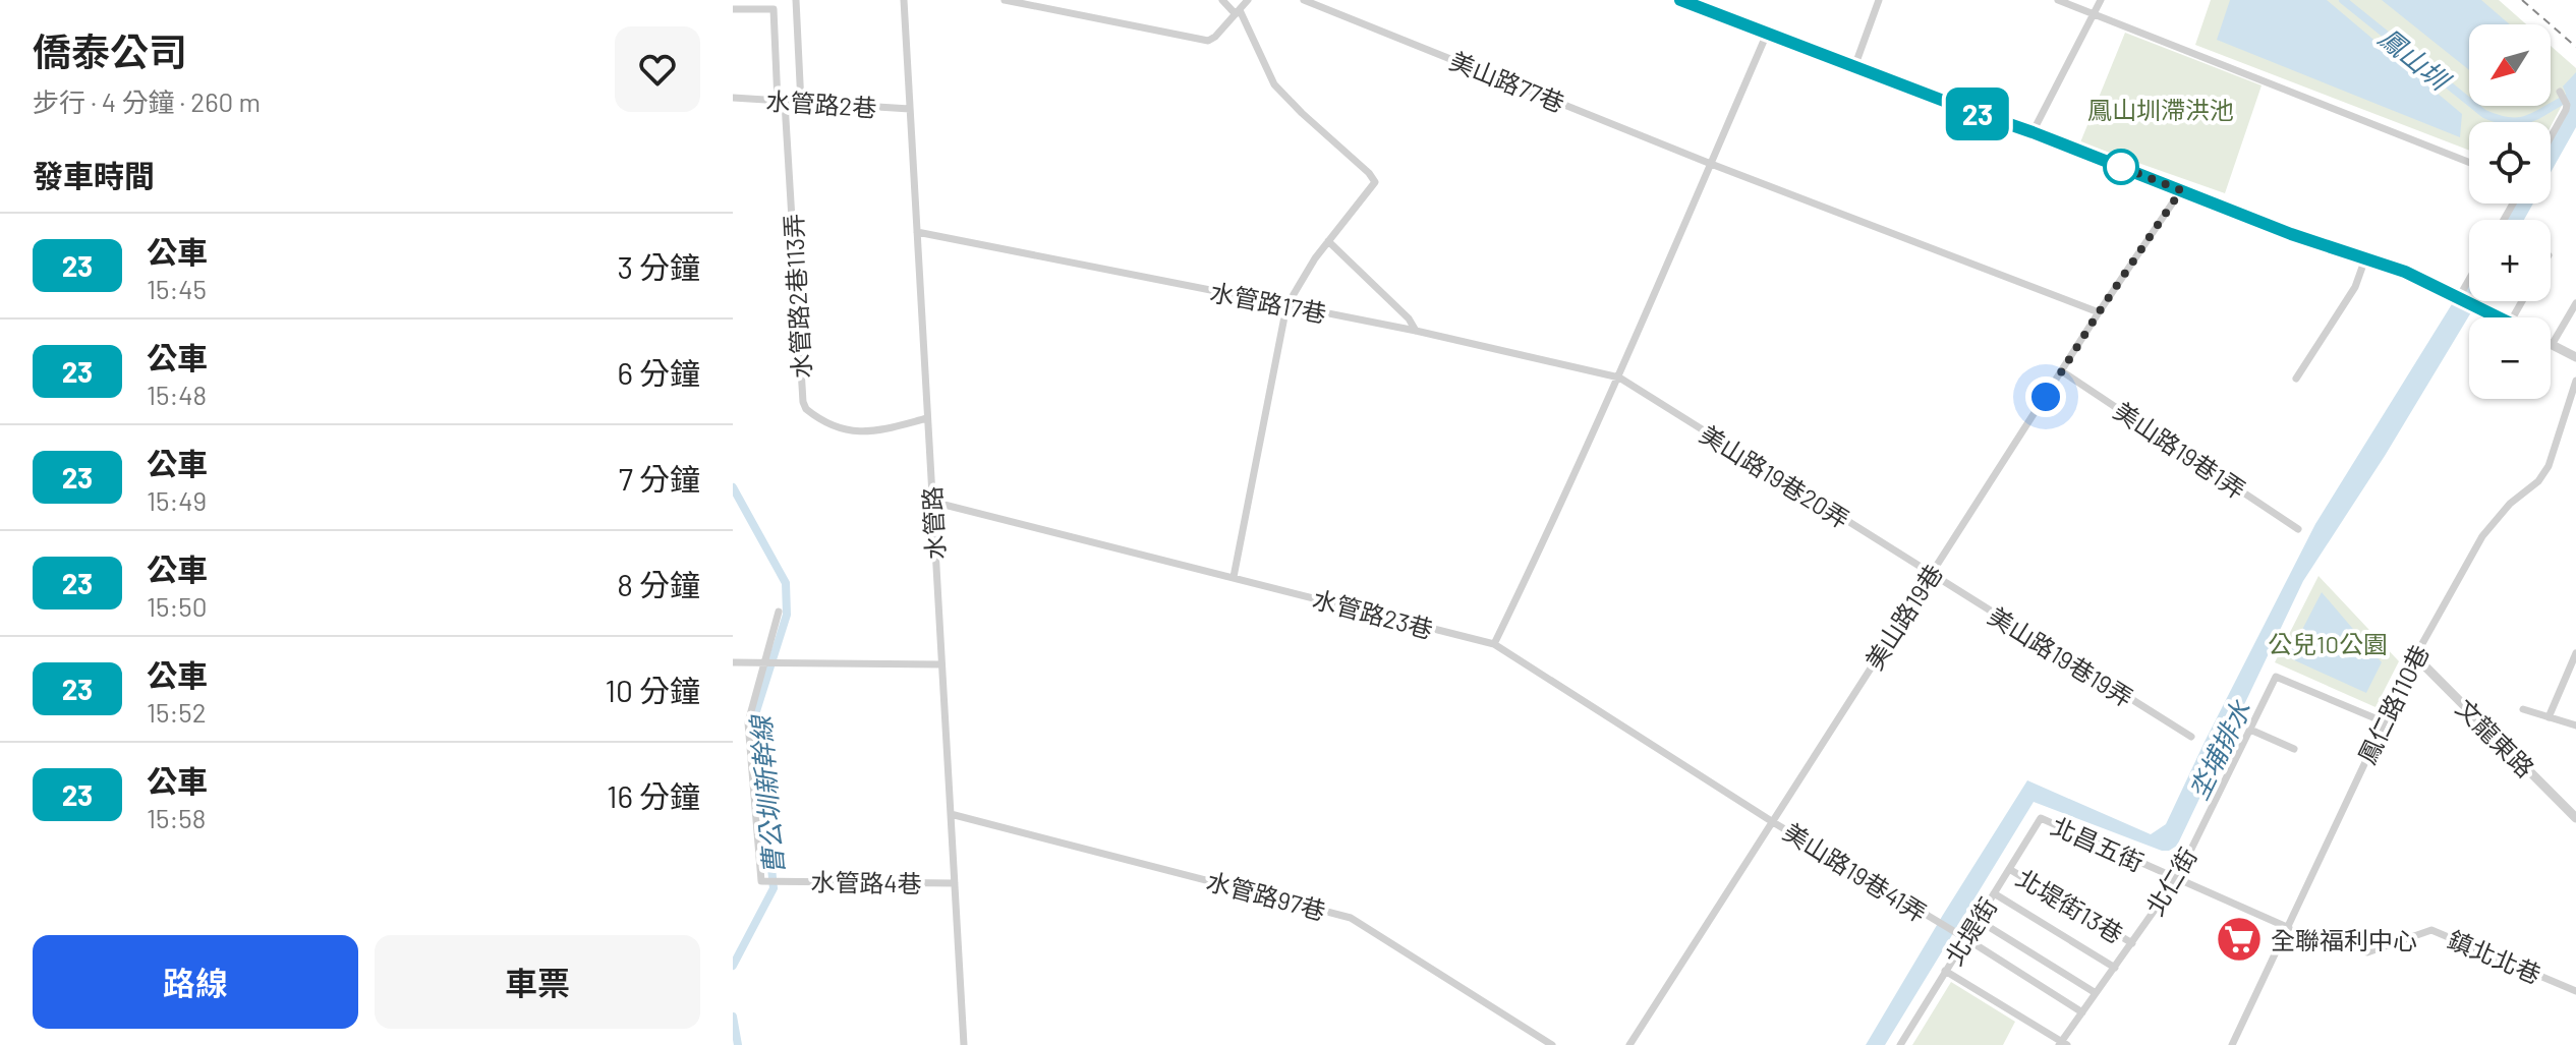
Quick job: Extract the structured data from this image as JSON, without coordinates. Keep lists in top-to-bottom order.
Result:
{
  "streets": {
    "street": [
      "美山路77巷",
      "水管路2巷",
      "水管路2巷113弄",
      "水管路17巷",
      "美山路19巷1弄",
      "美山路19巷20弄",
      "水管路",
      "水管路23巷",
      "美山路19巷",
      "美山路19巷19弄",
      "鳳仁路110巷",
      "文龍東路",
      "北昌五街",
      "美山路19巷41弄",
      "北仁街",
      "水管路4巷",
      "水管路97巷",
      "北堤街13巷",
      "北堤街",
      "鎮北北巷"
    ]
  },
  "crossings": [
    ["美山路77巷", "美山路19巷"],
    ["水管路2巷", "水管路2巷113弄"],
    ["水管路2巷", "水管路"],
    ["水管路2巷113弄", "水管路"],
    ["水管路17巷", "美山路19巷20弄"],
    ["水管路17巷", "水管路"],
    ["美山路19巷1弄", "美山路19巷"],
    ["美山路19巷20弄", "美山路19巷"],
    ["美山路19巷20弄", "美山路19巷19弄"],
    ["水管路", "水管路23巷"],
    ["水管路", "水管路4巷"],
    ["水管路", "水管路97巷"],
    ["水管路23巷", "美山路19巷"],
    ["水管路23巷", "美山路19巷41弄"],
    ["美山路19巷", "美山路19巷19弄"],
    ["美山路19巷", "美山路19巷41弄"],
    ["鳳仁路110巷", "文龍東路"],
    ["鳳仁路110巷", "北昌五街"],
    ["鳳仁路110巷", "北仁街"],
    ["北昌五街", "北仁街"],
    ["北昌五街", "北堤街"],
    ["美山路19巷41弄", "北仁街"],
    ["美山路19巷41弄", "北堤街"],
    ["北仁街", "北堤街13巷"],
    ["北堤街13巷", "北堤街"]
  ],
  "water": ["鳳山圳", "坔埔排水", "曹公圳新幹線"],
  "parks": ["鳳山圳滯洪池", "公兒10公園"],
  "places": {
    "supermarket": ["全聯福利中心"]
  },
  "lines": ["bus line 23"],
  "north": "bottom left",
  "page": {
    "heading": [
      ["僑泰公司", "步行 · 4 分鐘 · 260 m"],
      "發車時間"
    ],
    "on_map": "23",
    "map_buttons": ["+", "−"],
    "list": [
      {
        "mark": "23",
        "name": "公車",
        "note": "15:45",
        "value": "3 分鐘"
      },
      {
        "mark": "23",
        "name": "公車",
        "note": "15:48",
        "value": "6 分鐘"
      },
      {
        "mark": "23",
        "name": "公車",
        "note": "15:49",
        "value": "7 分鐘"
      },
      {
        "mark": "23",
        "name": "公車",
        "note": "15:50",
        "value": "8 分鐘"
      },
      {
        "mark": "23",
        "name": "公車",
        "note": "15:52",
        "value": "10 分鐘"
      },
      {
        "mark": "23",
        "name": "公車",
        "note": "15:58",
        "value": "16 分鐘"
      }
    ],
    "buttons": ["路線", "車票"]
  }
}
